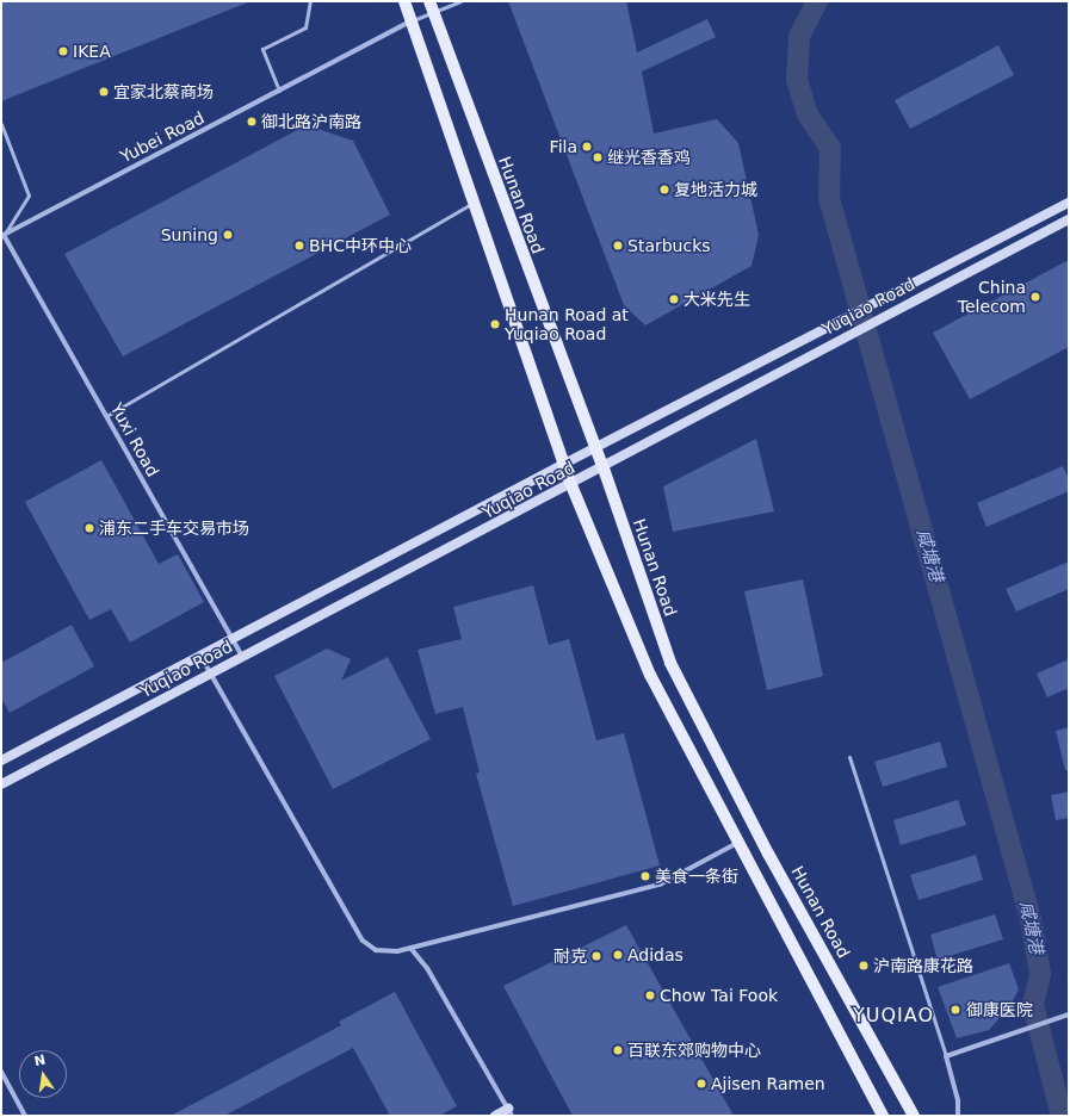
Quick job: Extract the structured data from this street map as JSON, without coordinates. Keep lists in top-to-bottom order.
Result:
{
  "streets": {
    "main road": ["Hunan Road", "Yuqiao Road"],
    "street": ["Yubei Road", "Yuxi Road"]
  },
  "crossings": [
    ["Yubei Road", "Yuxi Road"],
    ["Hunan Road", "Yuqiao Road"],
    ["Yuqiao Road", "Yuxi Road"]
  ],
  "districts": ["YUQIAO"],
  "water": ["咸塘港"],
  "places": [
    "IKEA",
    "宜家北蔡商场",
    "御北路沪南路",
    "Fila",
    "继光香香鸡",
    "复地活力城",
    "Suning",
    "BHC中环中心",
    "Starbucks",
    "China Telecom",
    "大米先生",
    "Hunan Road at Yuqiao Road",
    "浦东二手车交易市场",
    "美食一条街",
    "Adidas",
    "耐克",
    "沪南路康花路",
    "Chow Tai Fook",
    "御康医院",
    "百联东郊购物中心",
    "Ajisen Ramen"
  ],
  "north": "top"
}
